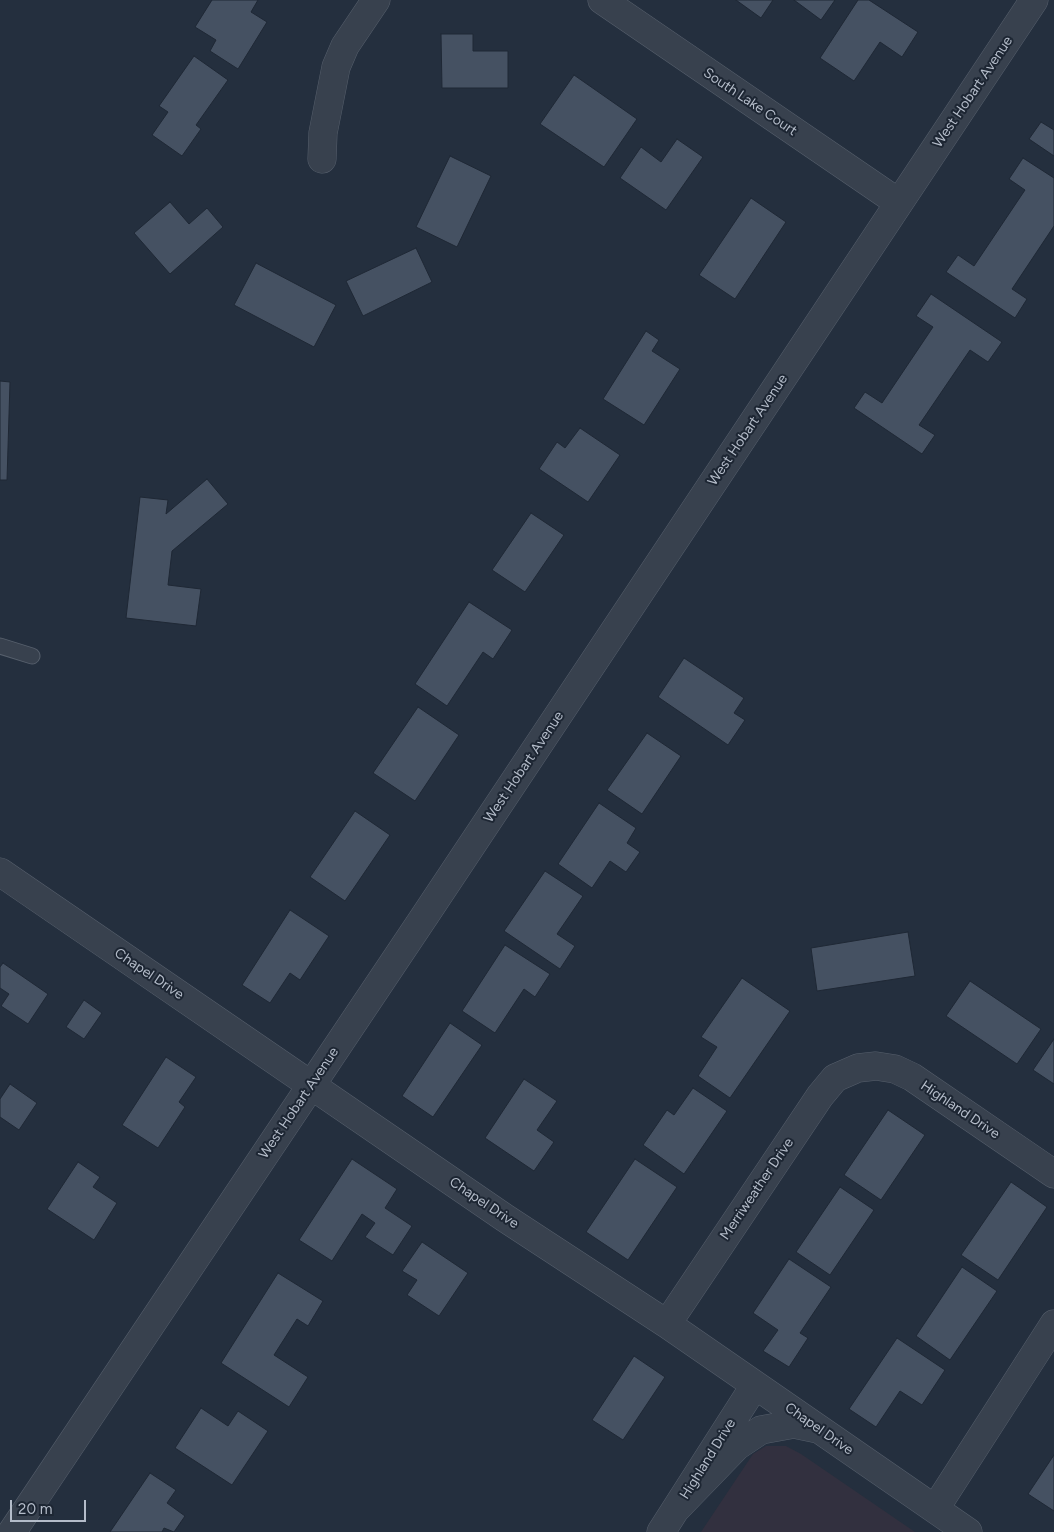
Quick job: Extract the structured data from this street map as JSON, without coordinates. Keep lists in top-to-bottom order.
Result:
{
  "streets": {
    "street": [
      "West Hobart Avenue",
      "South Lake Court",
      "Chapel Drive",
      "Highland Drive",
      "Merriweather Drive"
    ]
  },
  "crossings": [
    ["West Hobart Avenue", "South Lake Court"],
    ["West Hobart Avenue", "Chapel Drive"],
    ["Chapel Drive", "Highland Drive"],
    ["Chapel Drive", "Merriweather Drive"],
    ["Highland Drive", "Merriweather Drive"]
  ],
  "scale_bar": "20 m"
}
